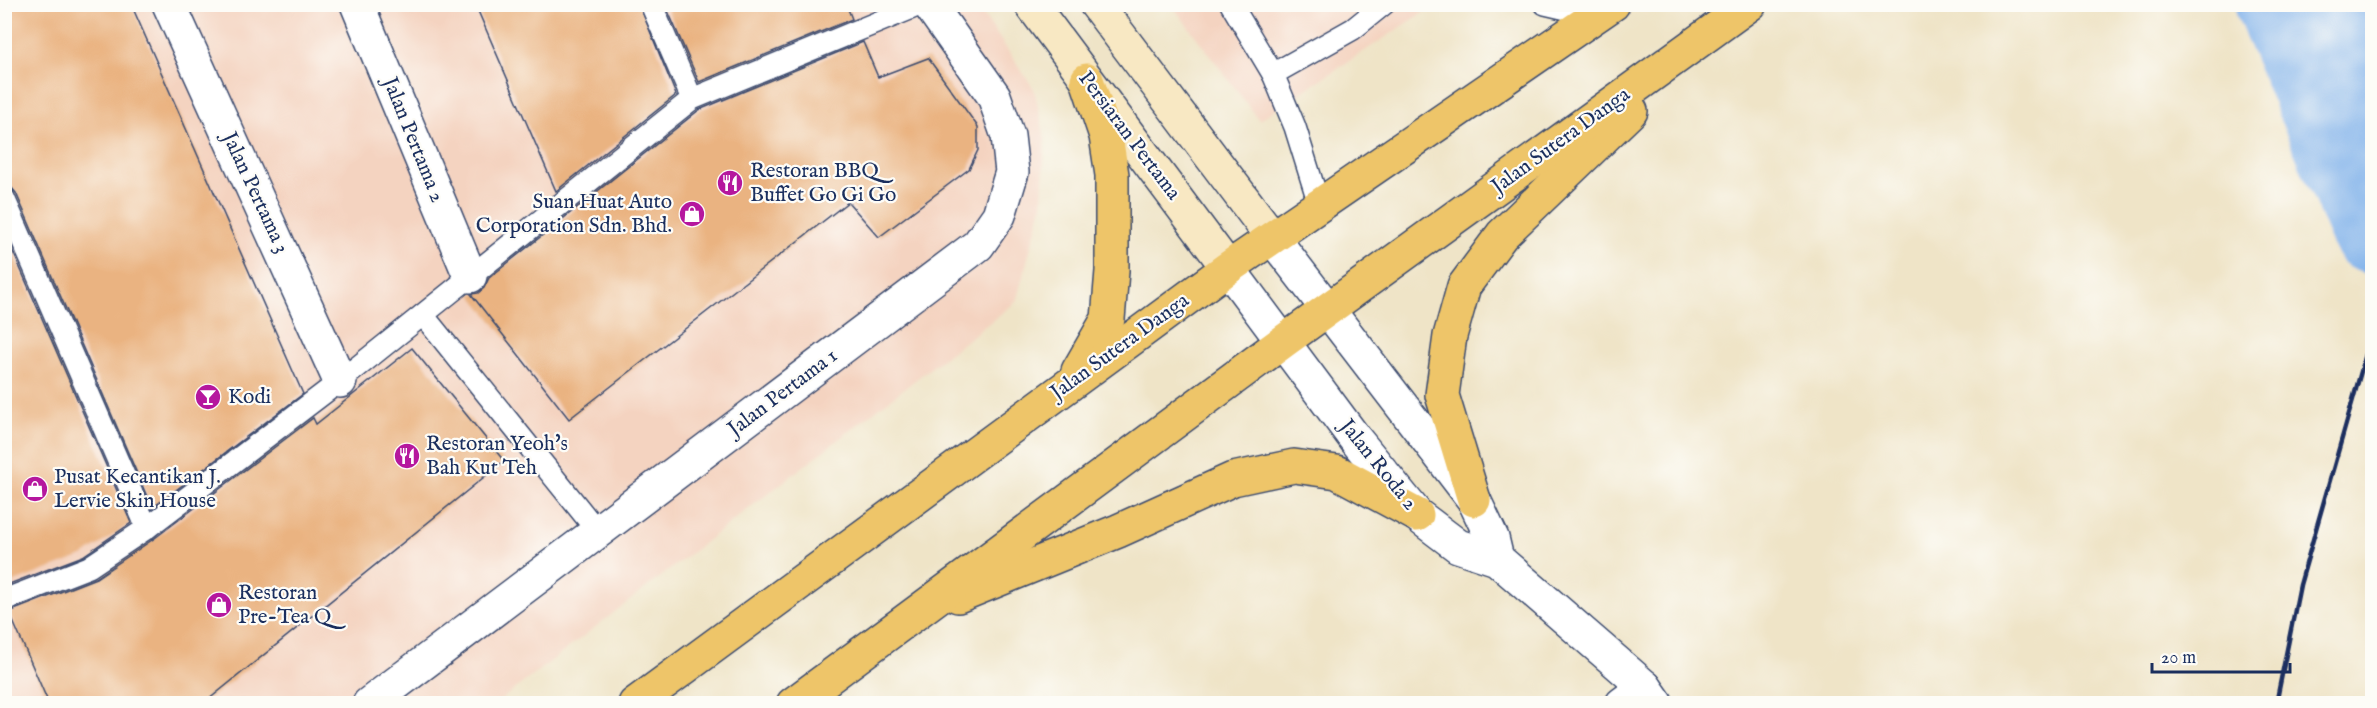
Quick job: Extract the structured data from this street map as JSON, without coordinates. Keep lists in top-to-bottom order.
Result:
{
  "streets": {
    "main road": ["Jalan Sutera Danga"],
    "street": [
      "Persiaran Pertama",
      "Jalan Pertama 2",
      "Jalan Pertama 3",
      "Jalan Pertama 1",
      "Jalan Roda 2"
    ]
  },
  "crossings": [
    ["Persiaran Pertama", "Jalan Sutera Danga"],
    ["Persiaran Pertama", "Jalan Roda 2"],
    ["Jalan Sutera Danga", "Jalan Roda 2"]
  ],
  "places": {
    "restaurant": ["Restoran BBQ Buffet Go Gi Go", "Restoran Yeoh's Bah Kut Teh"],
    "shop": ["Suan Huat Auto Corporation Sdn. Bhd.", "Pusat Kecantikan J. Lervie Skin House", "Restoran Pre-Tea Q"],
    "bar": ["Kodi"]
  },
  "scale_bar": "20 m"
}
